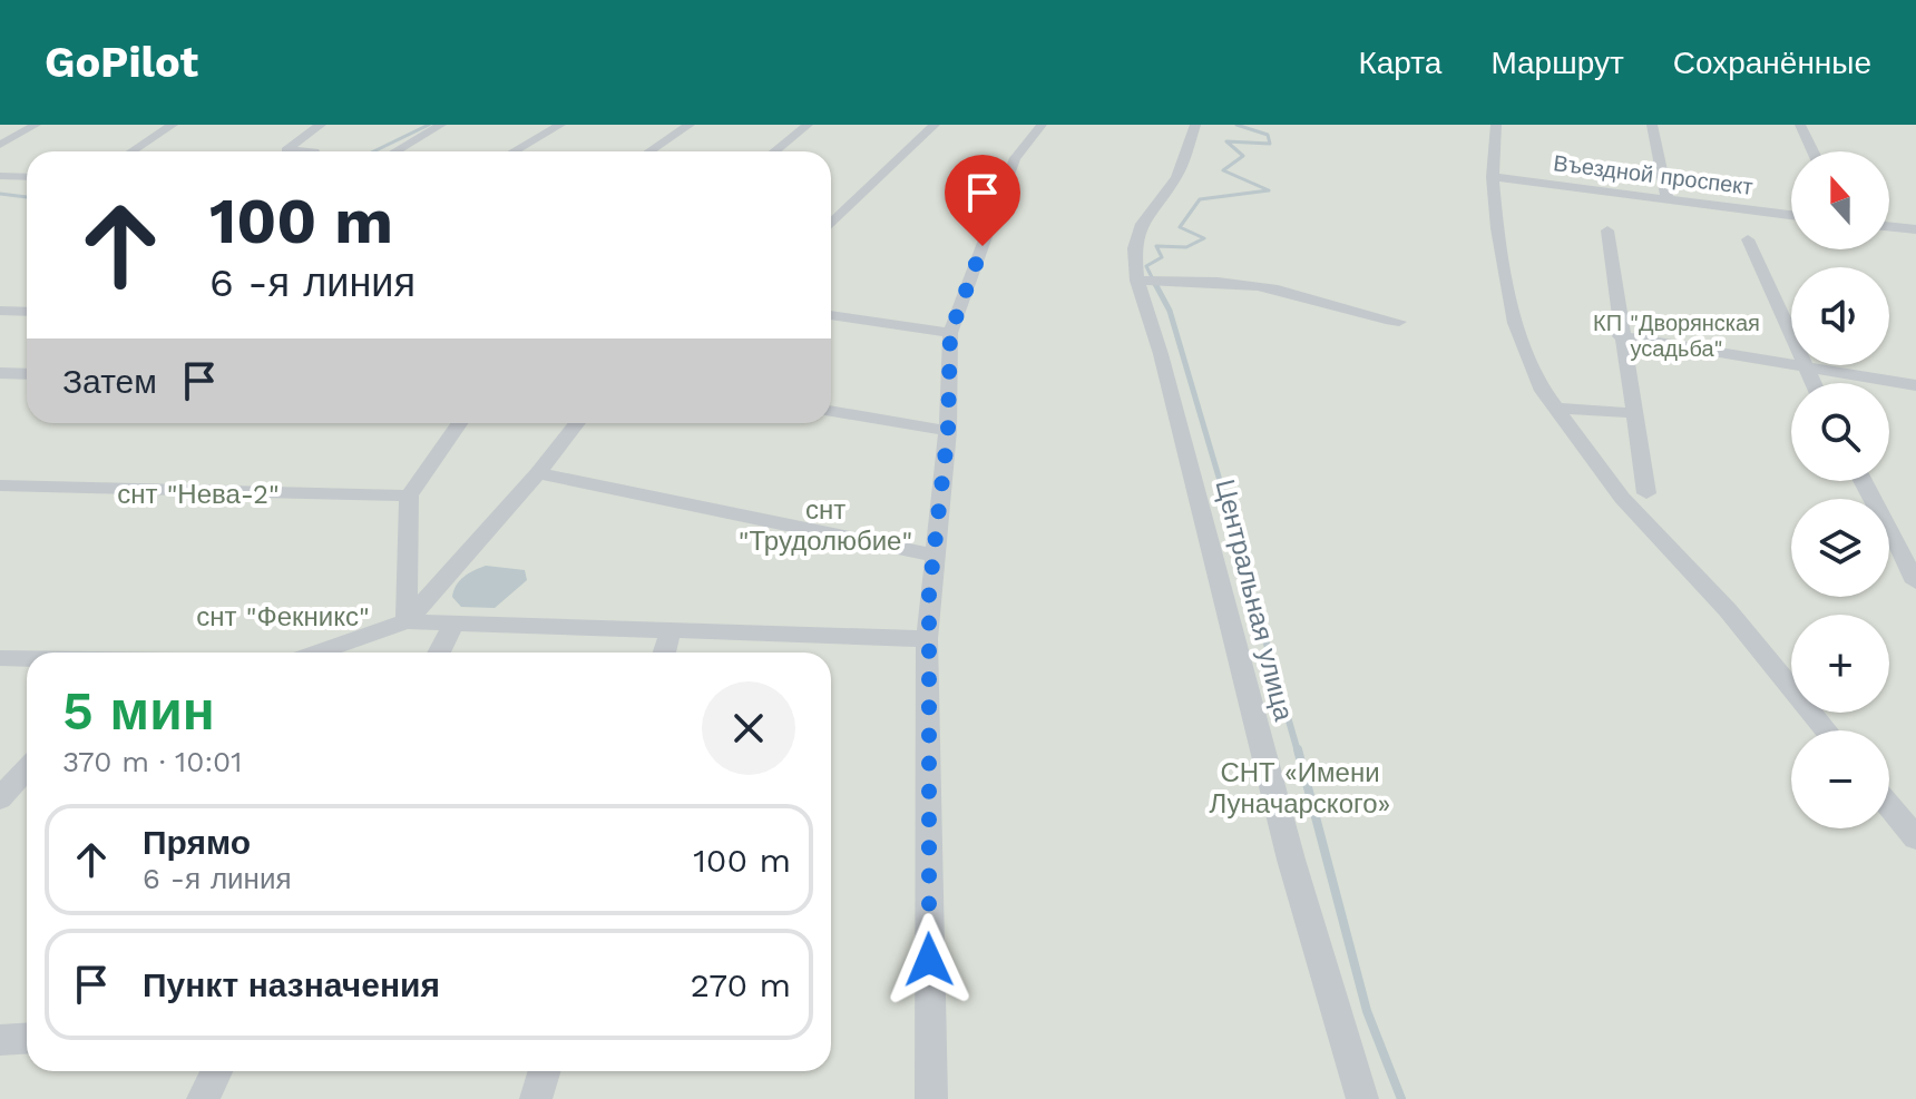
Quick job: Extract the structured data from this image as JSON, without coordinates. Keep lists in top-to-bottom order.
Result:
{
  "streets": {
    "street": ["Въездной проспект", "Центральная улица"]
  },
  "parks": [
    "КП \"Дворянская усадьба\"",
    "снт \"Нева-2\"",
    "снт \"Трудолюбие\"",
    "снт \"Фекникс\"",
    "СНТ «Имени Луначарского»"
  ],
  "north": "top",
  "page": {
    "header": "GoPilot",
    "nav": ["Карта", "Маршрут", "Сохранённые"],
    "map_buttons": ["+", "−"],
    "turn": ["100 m", "6 -я линия"],
    "then": "Затем",
    "heading": ["5 мин", "370 m · 10:01"],
    "list": [
      {
        "name": "Прямо",
        "note": "6 -я линия",
        "value": "100 m"
      },
      {
        "name": "Пункт назначения",
        "value": "270 m"
      }
    ]
  }
}
